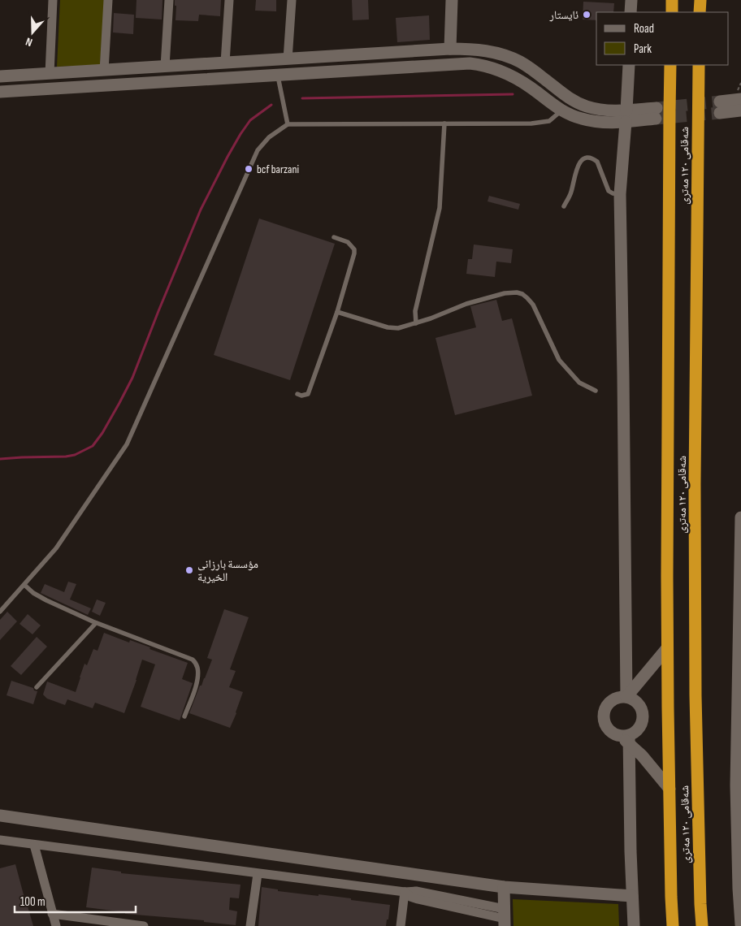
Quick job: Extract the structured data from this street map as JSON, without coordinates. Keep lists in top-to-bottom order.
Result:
{
  "streets": {
    "highway": ["شەقامی ١٢٠ مەتری"]
  },
  "places": ["ئایستار", "bcf barzani", "مؤسسة بارزانی الخیریة"],
  "legend": ["Road", "Park"],
  "scale_bar": "100 m",
  "north": "bottom"
}
